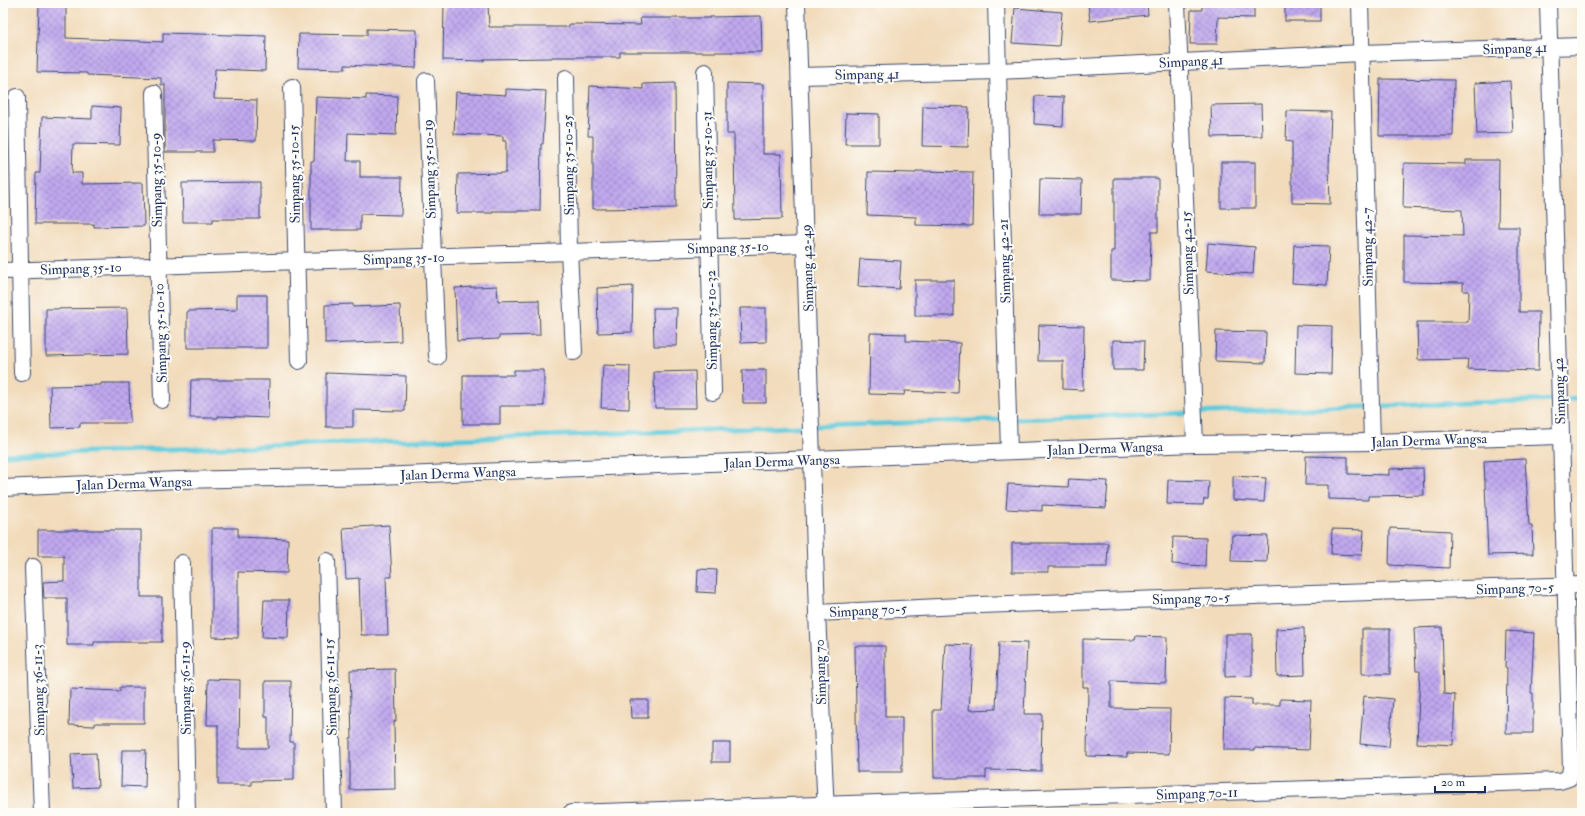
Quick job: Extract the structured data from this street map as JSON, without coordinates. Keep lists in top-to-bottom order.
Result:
{
  "streets": {
    "street": [
      "Simpang 41",
      "Simpang 35-10-31",
      "Simpang 35-10-25",
      "Simpang 35-10-19",
      "Simpang 35-10-15",
      "Simpang 35-10-9",
      "Simpang 35-10",
      "Simpang 42-7",
      "Simpang 42-15",
      "Simpang 42-21",
      "Simpang 42-49",
      "Simpang 35-10-32",
      "Simpang 35-10-10",
      "Simpang 42",
      "Jalan Derma Wangsa",
      "Simpang 70-5",
      "Simpang 70",
      "Simpang 36-11-15",
      "Simpang 36-11-9",
      "Simpang 36-11-3",
      "Simpang 70-11"
    ]
  },
  "crossings": [
    ["Simpang 41", "Simpang 42-7"],
    ["Simpang 41", "Simpang 42-15"],
    ["Simpang 41", "Simpang 42-21"],
    ["Simpang 41", "Simpang 42-49"],
    ["Simpang 41", "Simpang 42"],
    ["Simpang 35-10-31", "Simpang 35-10"],
    ["Simpang 35-10-31", "Simpang 35-10-32"],
    ["Simpang 35-10-25", "Simpang 35-10"],
    ["Simpang 35-10-19", "Simpang 35-10"],
    ["Simpang 35-10-15", "Simpang 35-10"],
    ["Simpang 35-10-9", "Simpang 35-10"],
    ["Simpang 35-10-9", "Simpang 35-10-10"],
    ["Simpang 35-10", "Simpang 42-49"],
    ["Simpang 35-10", "Simpang 35-10-32"],
    ["Simpang 35-10", "Simpang 35-10-10"],
    ["Simpang 42-7", "Jalan Derma Wangsa"],
    ["Simpang 42-15", "Jalan Derma Wangsa"],
    ["Simpang 42-21", "Jalan Derma Wangsa"],
    ["Simpang 42-49", "Jalan Derma Wangsa"],
    ["Simpang 42-49", "Simpang 70"],
    ["Simpang 42", "Jalan Derma Wangsa"],
    ["Simpang 42", "Simpang 70-5"],
    ["Simpang 42", "Simpang 70-11"],
    ["Jalan Derma Wangsa", "Simpang 70"],
    ["Simpang 70-5", "Simpang 70"],
    ["Simpang 70", "Simpang 70-11"]
  ],
  "scale_bar": "20 m"
}
